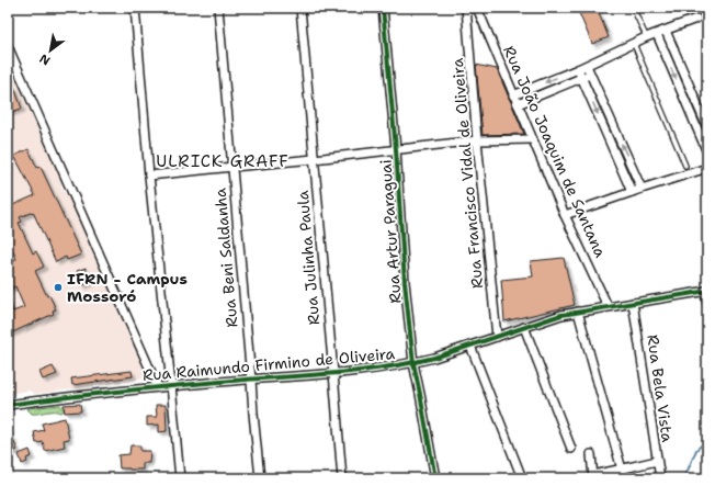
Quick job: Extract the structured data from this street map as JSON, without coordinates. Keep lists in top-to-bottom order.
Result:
{
  "streets": {
    "street": [
      "Rua João Joaquim de Santana",
      "Rua Francisco Vidal de Oliveira",
      "Rua Artur Paraguai",
      "Rua Beni Saldanha",
      "Rua Julinha Paula",
      "Rua Raimundo Firmino de Oliveira",
      "Rua Bela Vista"
    ]
  },
  "crossings": [
    ["Rua João Joaquim de Santana", "Rua Raimundo Firmino de Oliveira"],
    ["Rua Francisco Vidal de Oliveira", "Rua Raimundo Firmino de Oliveira"],
    ["Rua Artur Paraguai", "Rua Raimundo Firmino de Oliveira"],
    ["Rua Beni Saldanha", "Rua Raimundo Firmino de Oliveira"],
    ["Rua Julinha Paula", "Rua Raimundo Firmino de Oliveira"],
    ["Rua Raimundo Firmino de Oliveira", "Rua Bela Vista"]
  ],
  "districts": ["ULRICK GRAFF"],
  "places": ["IFRN - Campus Mossoró"],
  "north": "bottom left"
}
